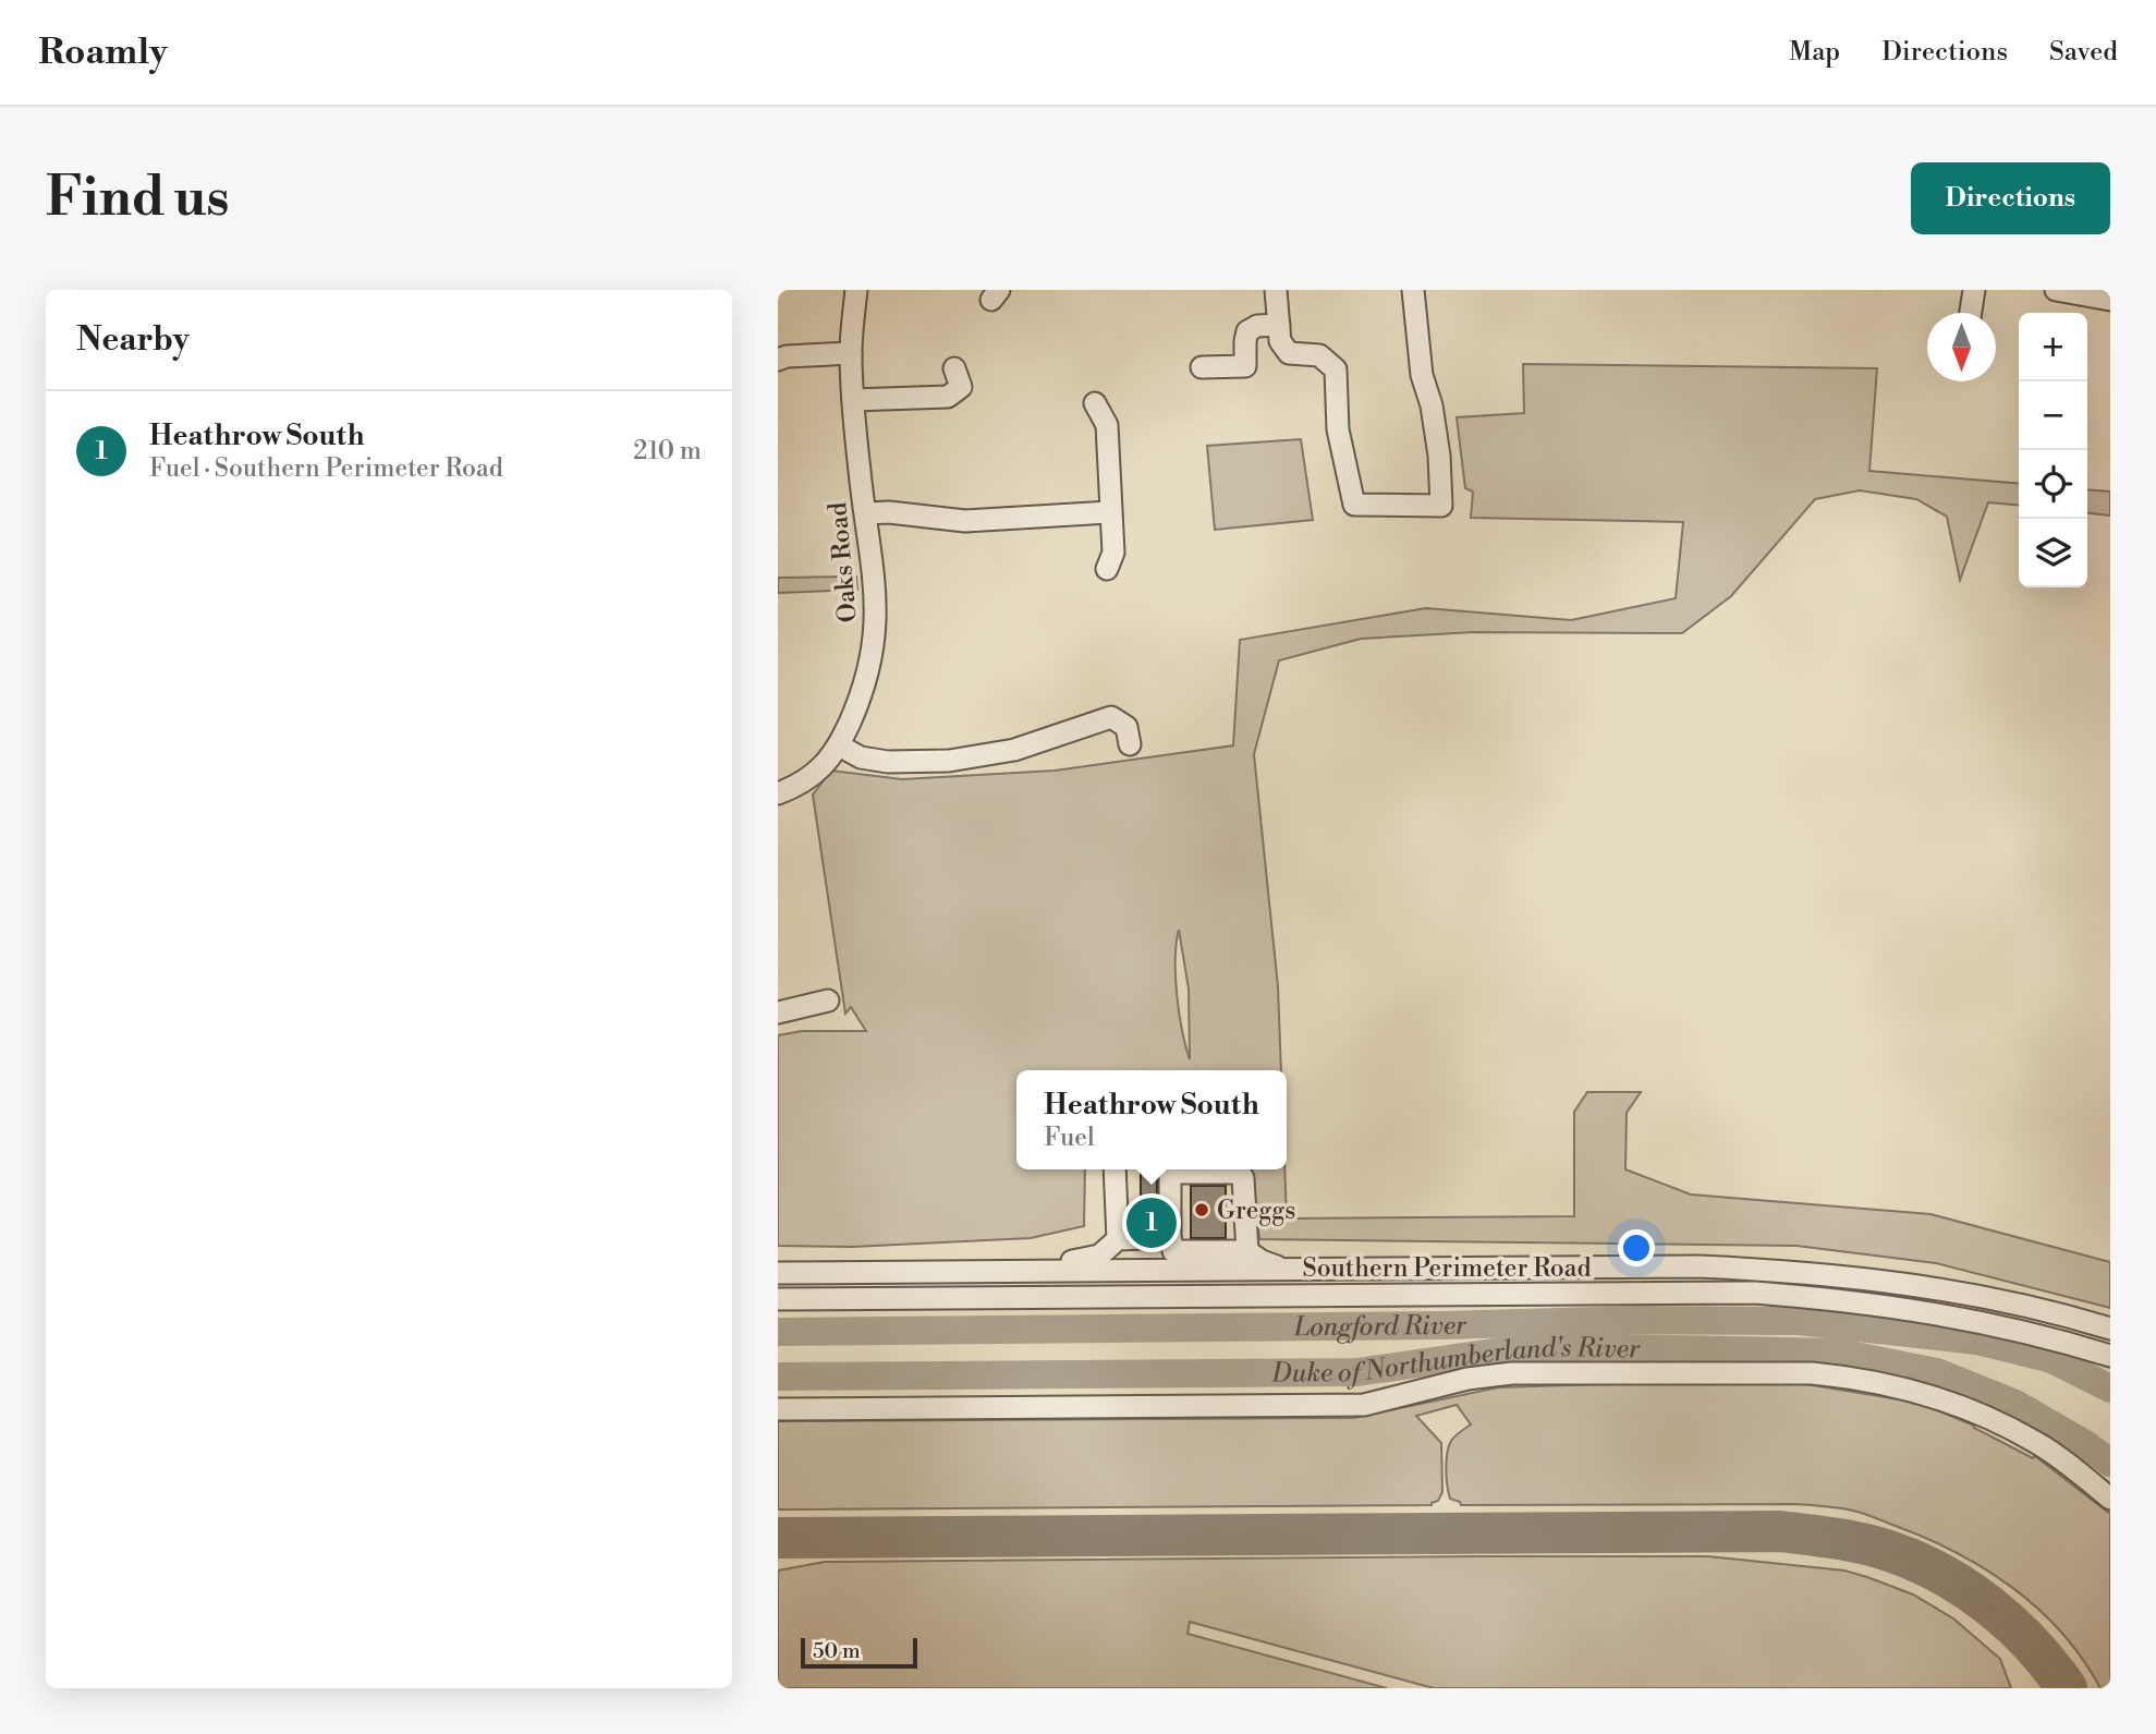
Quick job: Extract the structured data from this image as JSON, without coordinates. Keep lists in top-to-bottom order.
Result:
{
  "streets": {
    "street": ["Oaks Road", "Southern Perimeter Road"]
  },
  "water": ["Longford River", "Duke of Northumberland's River"],
  "places": ["Greggs"],
  "scale_bar": "50 m",
  "north": "bottom",
  "page": {
    "header": "Roamly",
    "nav": ["Map", "Directions", "Saved"],
    "buttons": "Directions",
    "title": "Find us",
    "heading": "Nearby",
    "map_buttons": ["+", "−"],
    "list": [
      {
        "mark": "1",
        "name": "Heathrow South",
        "note": "Fuel · Southern Perimeter Road",
        "value": "210 m"
      }
    ],
    "popup": ["Heathrow South", "Fuel"],
    "pins": "1",
    "scale": "50 m"
  }
}
